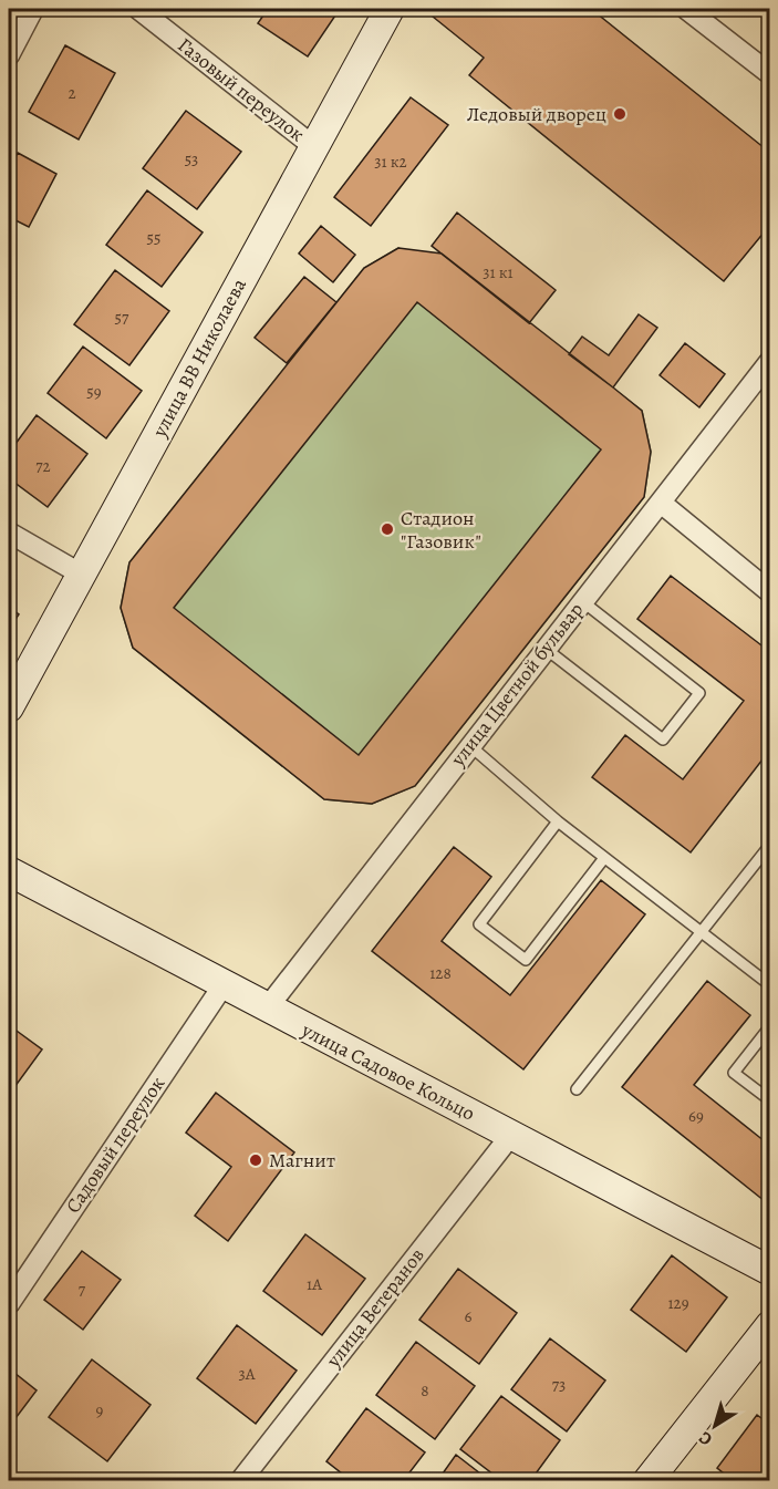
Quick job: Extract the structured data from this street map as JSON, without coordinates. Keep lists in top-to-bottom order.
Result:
{
  "streets": {
    "street": [
      "Газовый переулок",
      "улица ВВ Николаева",
      "улица Цветной бульвар",
      "улица Садовое Кольцо",
      "Садовый переулок",
      "улица Ветеранов"
    ]
  },
  "crossings": [
    ["Газовый переулок", "улица ВВ Николаева"],
    ["улица Цветной бульвар", "улица Садовое Кольцо"],
    ["улица Садовое Кольцо", "Садовый переулок"],
    ["улица Садовое Кольцо", "улица Ветеранов"]
  ],
  "places": ["Ледовый дворец", "Стадион \"Газовик\"", "Магнит"],
  "house_numbers": [
    "2",
    "53",
    "31 к2",
    "55",
    "31 к1",
    "57",
    "59",
    "72",
    "128",
    "69",
    "1А",
    "7",
    "129",
    "6",
    "3А",
    "73",
    "8",
    "9"
  ],
  "north": "bottom left"
}
